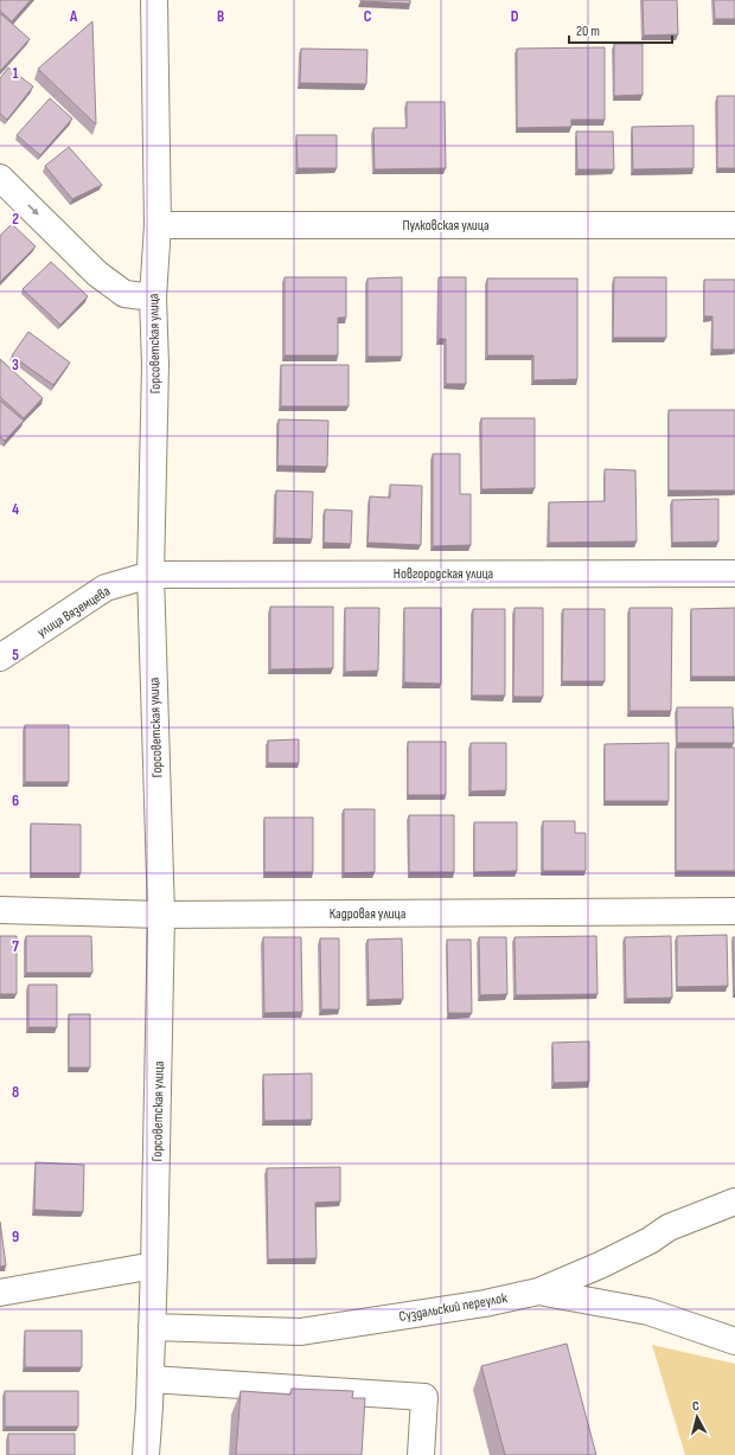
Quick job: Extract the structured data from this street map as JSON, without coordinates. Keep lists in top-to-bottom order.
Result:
{
  "streets": {
    "street": [
      "Пулковская улица",
      "Горсоветская улица",
      "Новгородская улица",
      "улица Вяземцева",
      "Кадровая улица",
      "Суздальский переулок"
    ]
  },
  "crossings": [
    ["Пулковская улица", "Горсоветская улица"],
    ["Горсоветская улица", "Новгородская улица"],
    ["Горсоветская улица", "улица Вяземцева"],
    ["Горсоветская улица", "Кадровая улица"],
    ["Горсоветская улица", "Суздальский переулок"],
    ["Новгородская улица", "улица Вяземцева"]
  ],
  "scale_bar": "20 m",
  "north": "top",
  "grid": {
    "columns": [
      "A",
      "B",
      "C",
      "D"
    ],
    "rows": [
      "1",
      "2",
      "3",
      "4",
      "5",
      "6",
      "7",
      "8",
      "9"
    ]
  }
}
